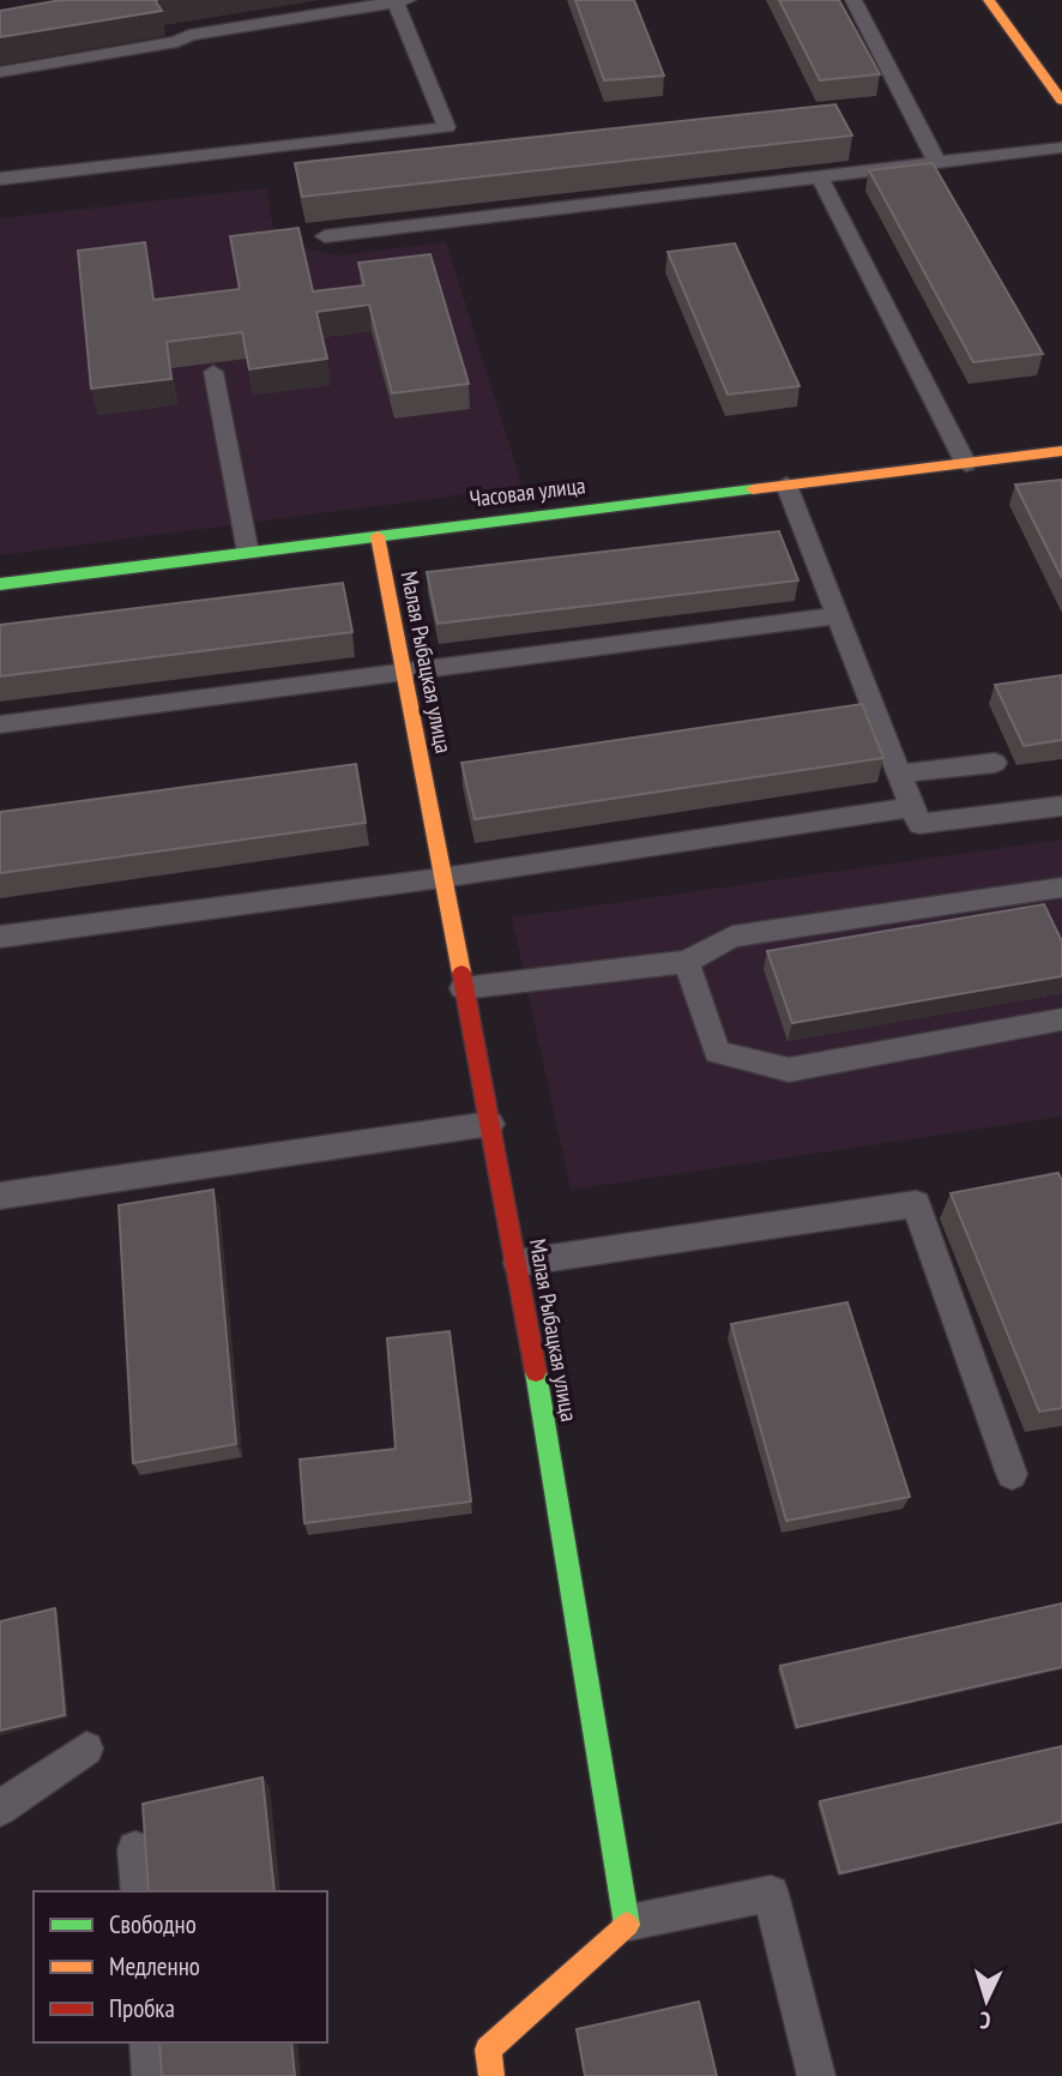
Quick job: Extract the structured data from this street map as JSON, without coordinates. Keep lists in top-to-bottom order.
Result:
{
  "streets": {
    "street": ["Часовая улица", "Малая Рыбацкая улица"]
  },
  "crossings": [
    ["Часовая улица", "Малая Рыбацкая улица"]
  ],
  "legend": ["Свободно", "Медленно", "Пробка"],
  "north": "bottom"
}
